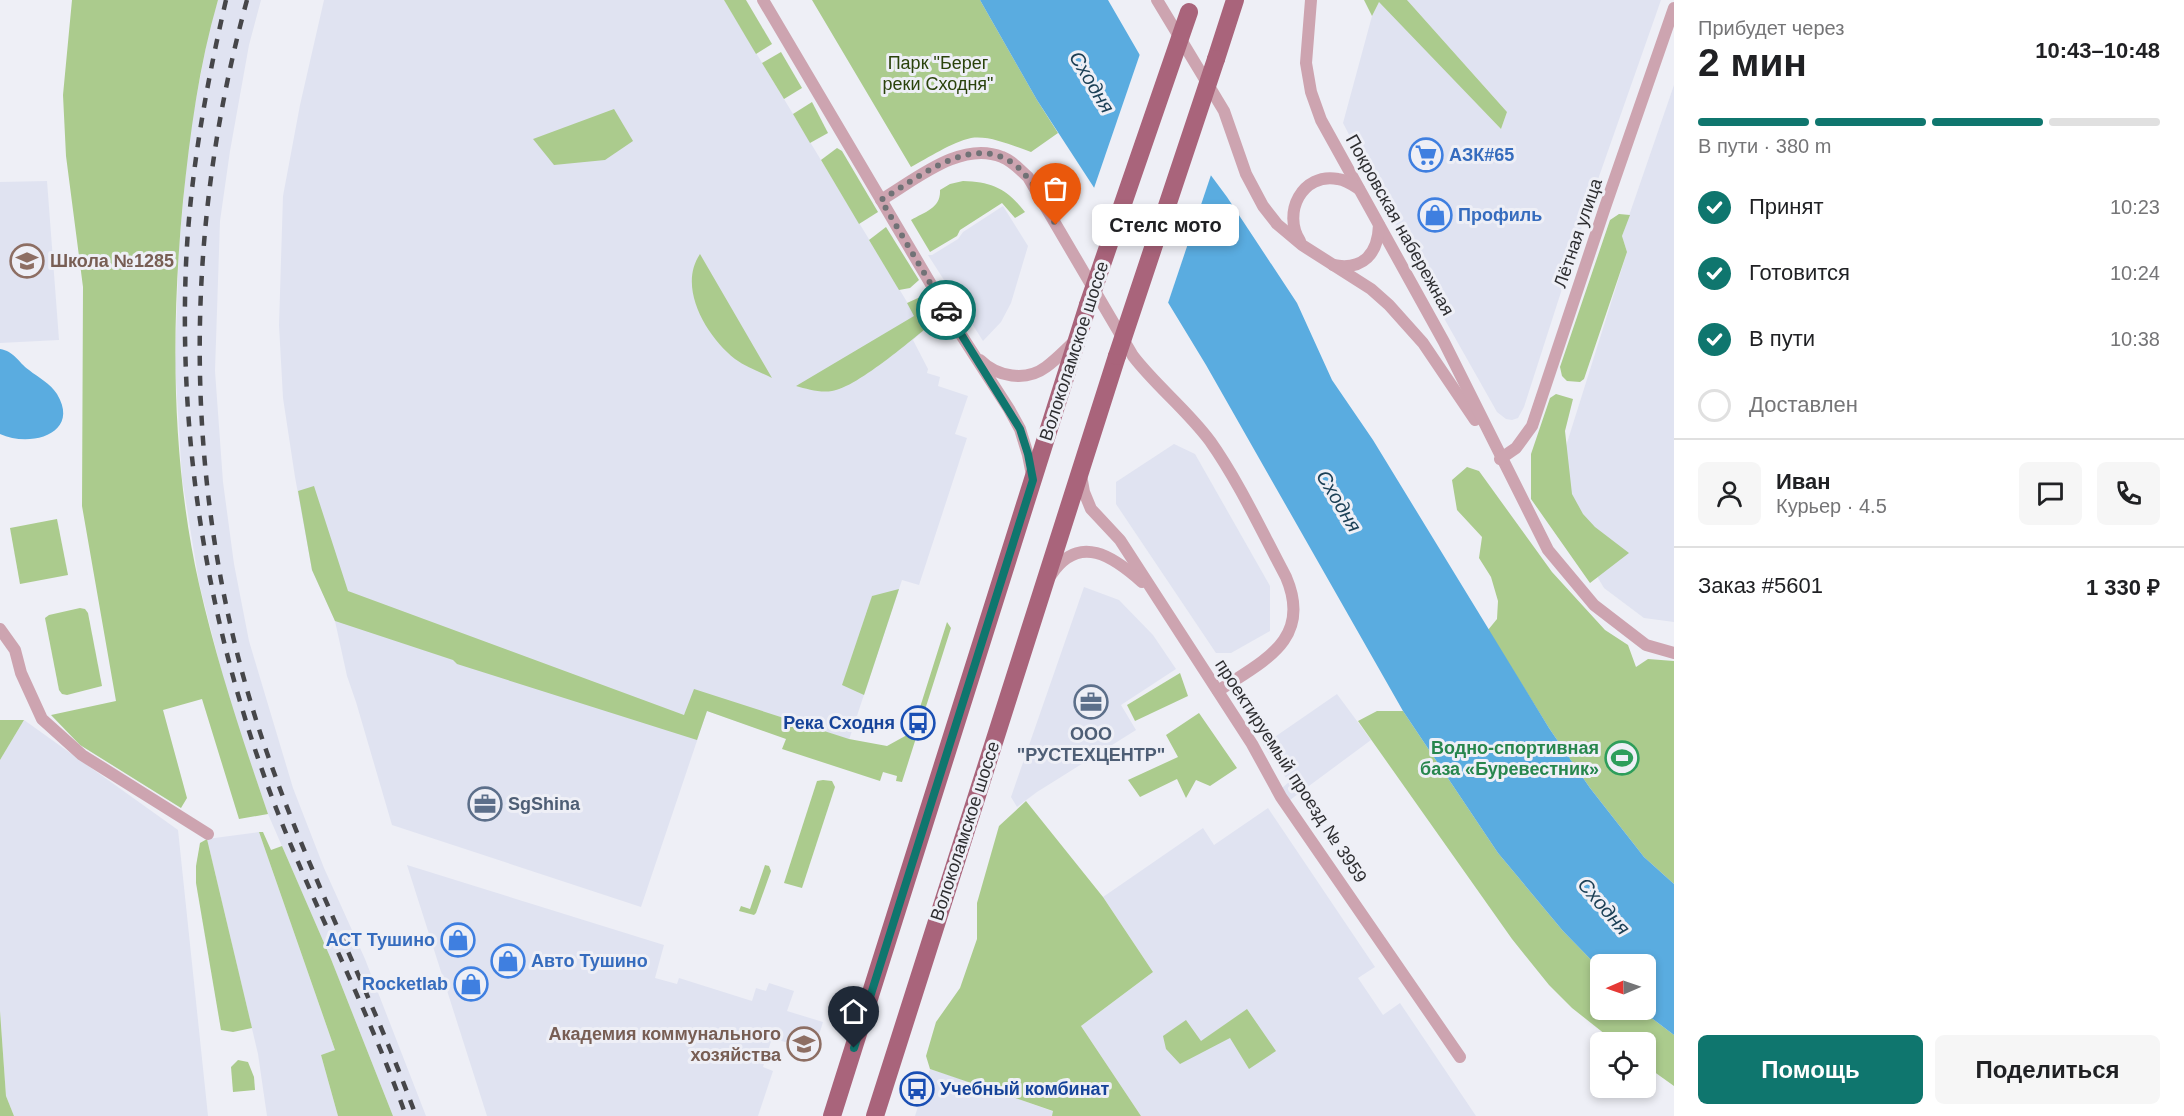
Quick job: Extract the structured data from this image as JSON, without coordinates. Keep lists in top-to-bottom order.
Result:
{
  "streets": {
    "main road": ["Волоколамское шоссе"],
    "street": ["Покровская набережная", "Лётная улица", "проектируемый проезд № 3959"]
  },
  "crossings": [
    ["Покровская набережная", "Лётная улица"],
    ["Волоколамское шоссе", "проектируемый проезд № 3959"]
  ],
  "water": ["Сходня"],
  "parks": ["Парк \"Берег реки Сходня\""],
  "places": {
    "supermarket": ["АЗК#65"],
    "shop": [
      "Профиль",
      "АСТ Тушино",
      "Авто Тушино",
      "Rocketlab"
    ],
    "other": ["Стелс мото"],
    "school or university": ["Школа №1285", "Академия коммунального хозяйства"],
    "office": ["ООО \"РУСТЕХЦЕНТР\"", "SgShina"],
    "bus stop": ["Река Сходня", "Учебный комбинат"],
    "sports": ["Водно-спортивная база «Буревестник»"]
  },
  "north": "left",
  "page": {
    "heading": ["2 мин", "Прибудет через", "10:43–10:48"],
    "panel": [
      "Иван",
      "Курьер · 4.5",
      "Заказ #5601",
      "1 330 ₽"
    ],
    "bar": "В пути · 380 m",
    "list": [
      ["Принят", "10:23"],
      ["Готовится", "10:24"],
      ["В пути", "10:38"],
      "Доставлен"
    ],
    "bubble": "Стелс мото",
    "buttons": ["Помощь", "Поделиться"]
  }
}
